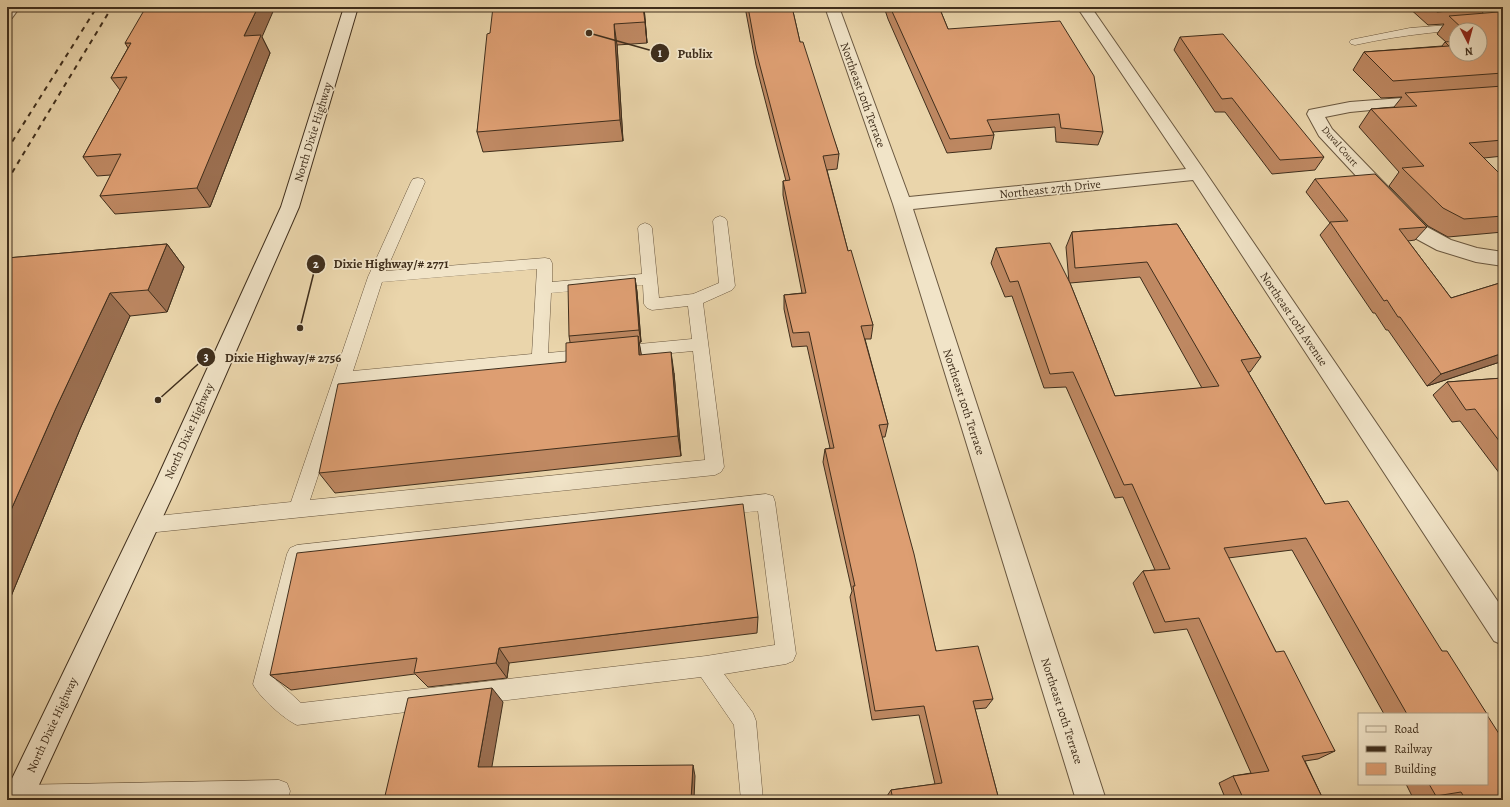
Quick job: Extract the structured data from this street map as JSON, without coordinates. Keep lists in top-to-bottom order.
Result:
{
  "streets": {
    "street": [
      "Northeast 10th Terrace",
      "North Dixie Highway",
      "Duval Court",
      "Northeast 27th Drive",
      "Northeast 10th Avenue"
    ]
  },
  "crossings": [
    ["Northeast 10th Terrace", "Northeast 27th Drive"],
    ["Northeast 27th Drive", "Northeast 10th Avenue"]
  ],
  "places": ["Publix", "Dixie Highway/# 2771", "Dixie Highway/# 2756"],
  "legend": ["Road", "Railway", "Building"],
  "north": "bottom"
}
